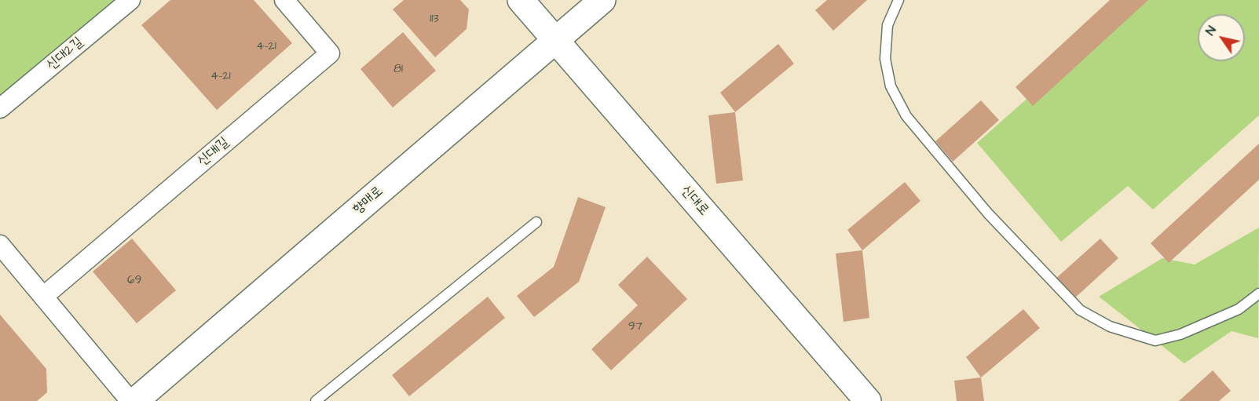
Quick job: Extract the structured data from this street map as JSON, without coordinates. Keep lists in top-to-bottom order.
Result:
{
  "streets": {
    "street": [
      "신대2길",
      "신대1길",
      "향매로",
      "신대로"
    ]
  },
  "crossings": [
    ["향매로", "신대로"]
  ],
  "house_numbers": [
    "113",
    "4-21",
    "81",
    "4-21",
    "69",
    "97"
  ],
  "north": "top left"
}
